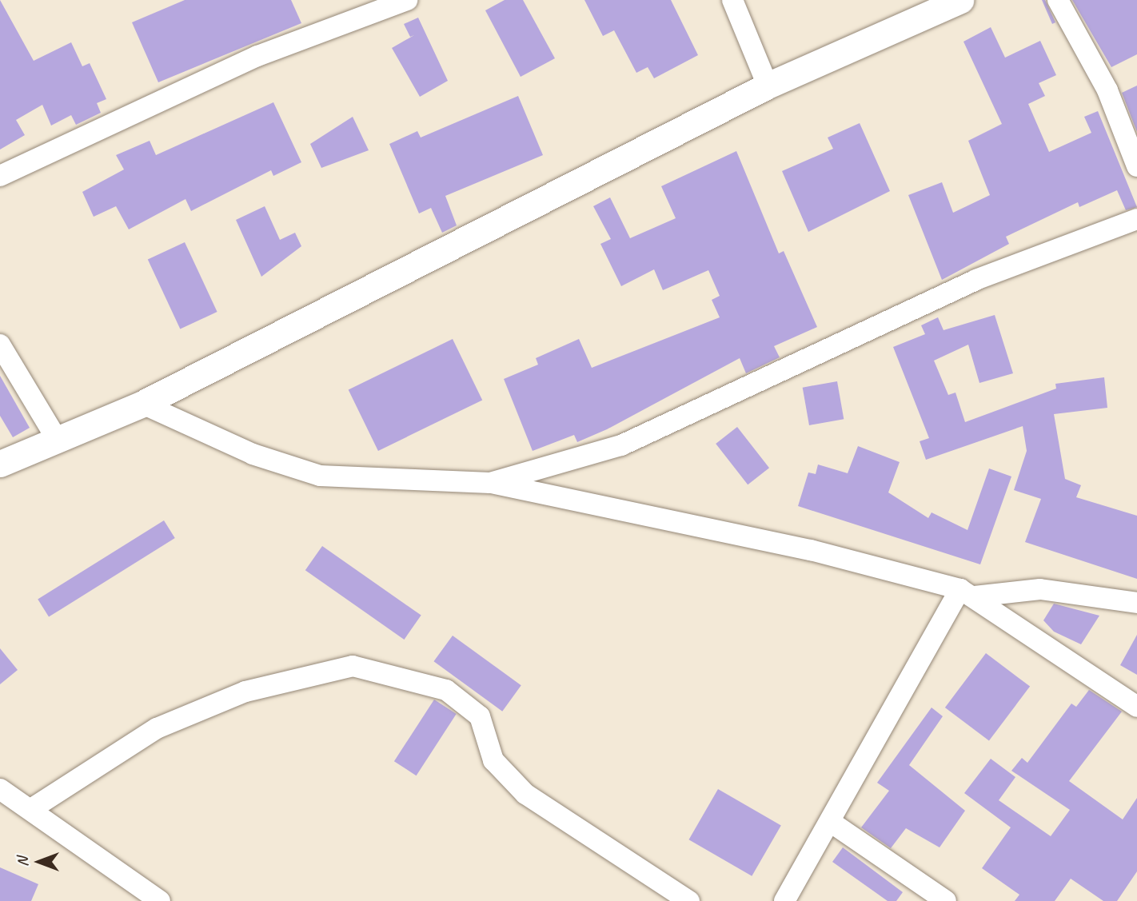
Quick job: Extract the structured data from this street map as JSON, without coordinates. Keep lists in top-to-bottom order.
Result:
{
  "north": "left"
}
